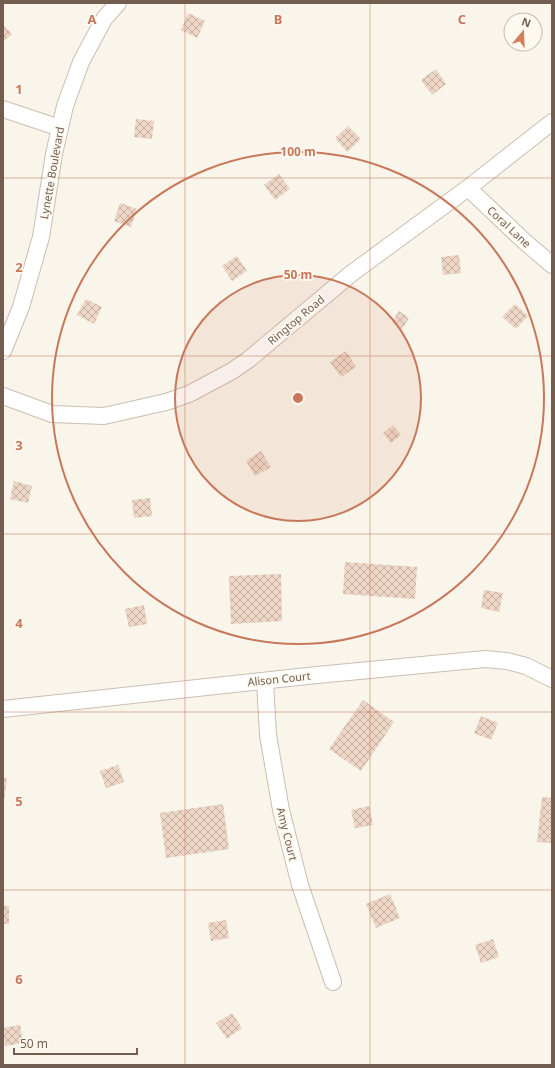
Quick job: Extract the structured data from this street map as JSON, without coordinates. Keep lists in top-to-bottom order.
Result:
{
  "streets": {
    "street": [
      "Lynette Boulevard",
      "Coral Lane",
      "Ringtop Road",
      "Alison Court",
      "Amy Court"
    ]
  },
  "crossings": [
    ["Coral Lane", "Ringtop Road"],
    ["Alison Court", "Amy Court"]
  ],
  "scale_bar": "50 m",
  "north": "top",
  "grid": {
    "columns": ["A", "B", "C"],
    "rows": [
      "1",
      "2",
      "3",
      "4",
      "5",
      "6"
    ]
  },
  "rings": ["100 m", "50 m"]
}
